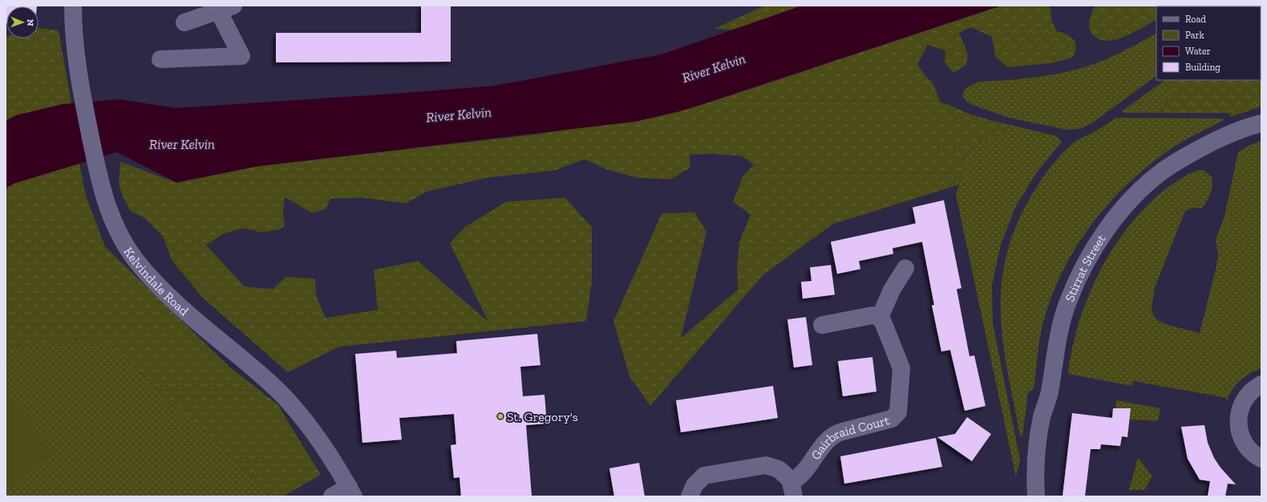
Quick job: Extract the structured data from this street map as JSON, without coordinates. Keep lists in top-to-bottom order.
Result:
{
  "streets": {
    "street": ["Stirrat Street", "Kelvindale Road", "Gairbraid Court"]
  },
  "water": ["River Kelvin"],
  "places": ["St. Gregory's"],
  "legend": [
    "Road",
    "Park",
    "Water",
    "Building"
  ],
  "north": "right"
}
